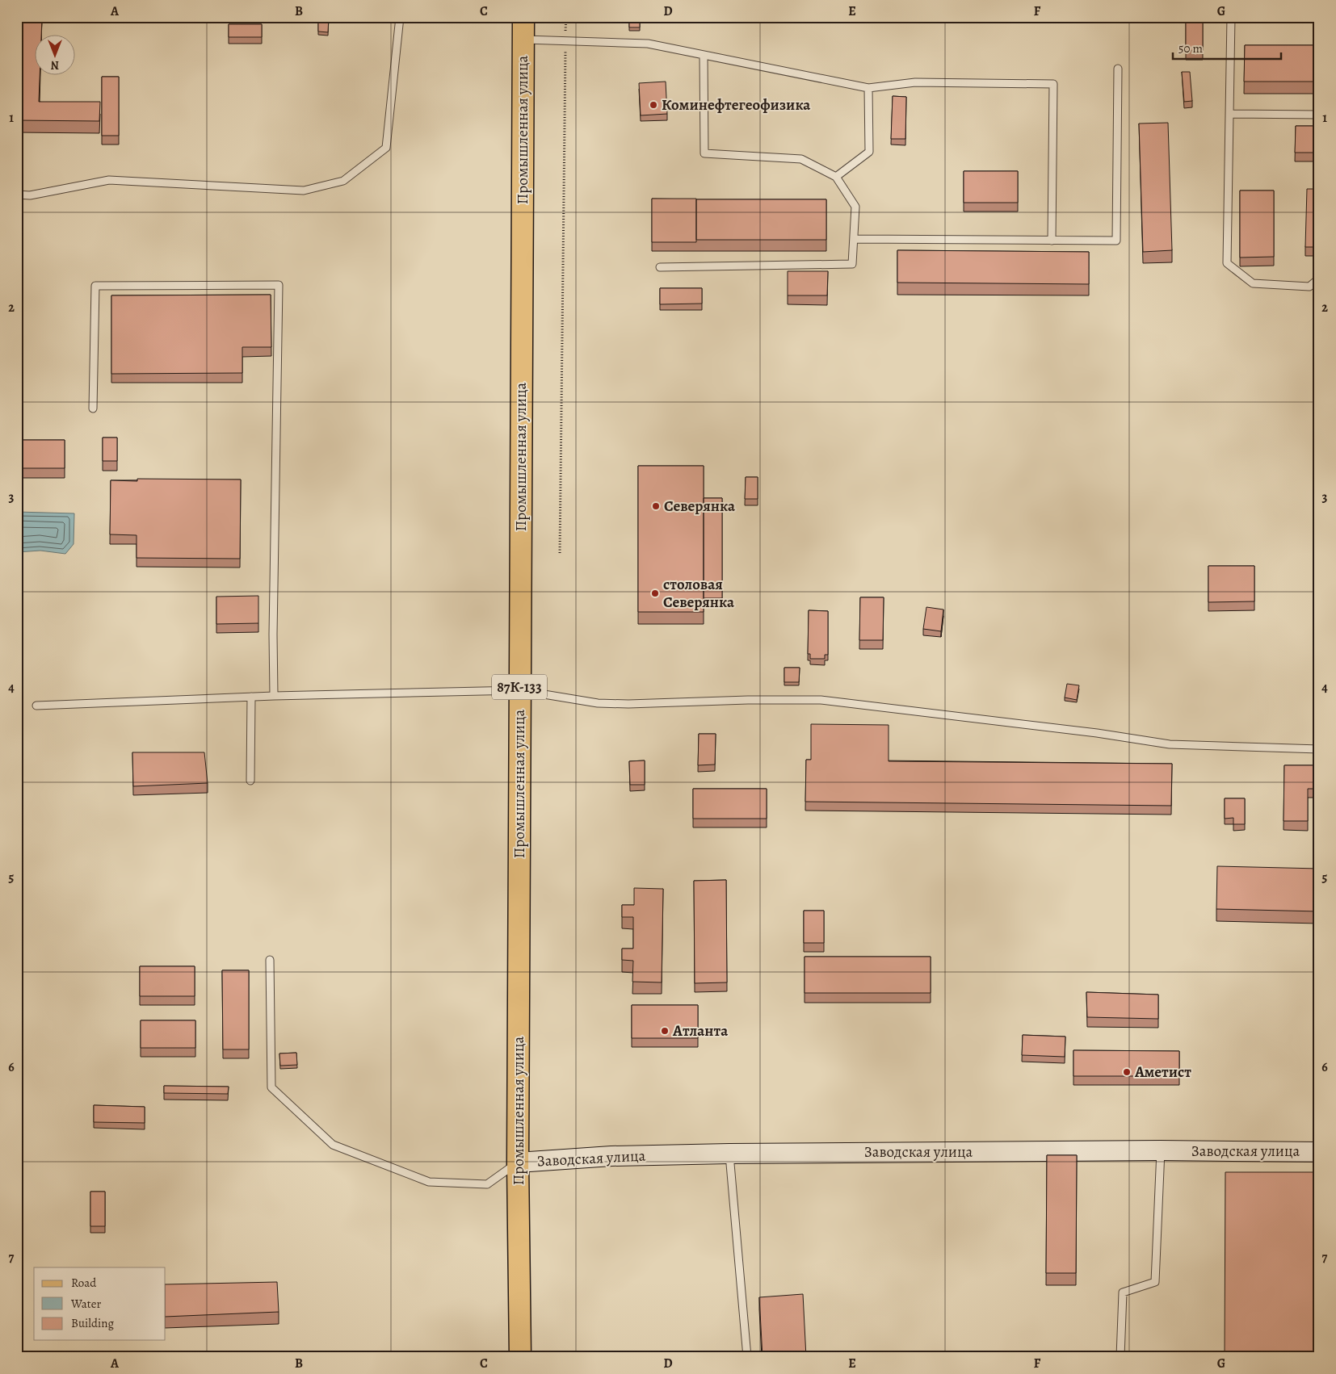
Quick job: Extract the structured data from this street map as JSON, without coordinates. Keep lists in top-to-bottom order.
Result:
{
  "streets": {
    "main road": ["Промышленная улица", "87К-133"],
    "street": ["Заводская улица"]
  },
  "crossings": [
    ["Промышленная улица", "Заводская улица"]
  ],
  "places": [
    "Коминефтегеофизика",
    "Северянка",
    "столовая Северянка",
    "Атланта",
    "Аметист"
  ],
  "legend": ["Road", "Water", "Building"],
  "scale_bar": "50 m",
  "north": "bottom",
  "grid": {
    "columns": [
      "A",
      "B",
      "C",
      "D",
      "E",
      "F",
      "G"
    ],
    "rows": [
      "1",
      "2",
      "3",
      "4",
      "5",
      "6",
      "7"
    ]
  }
}
